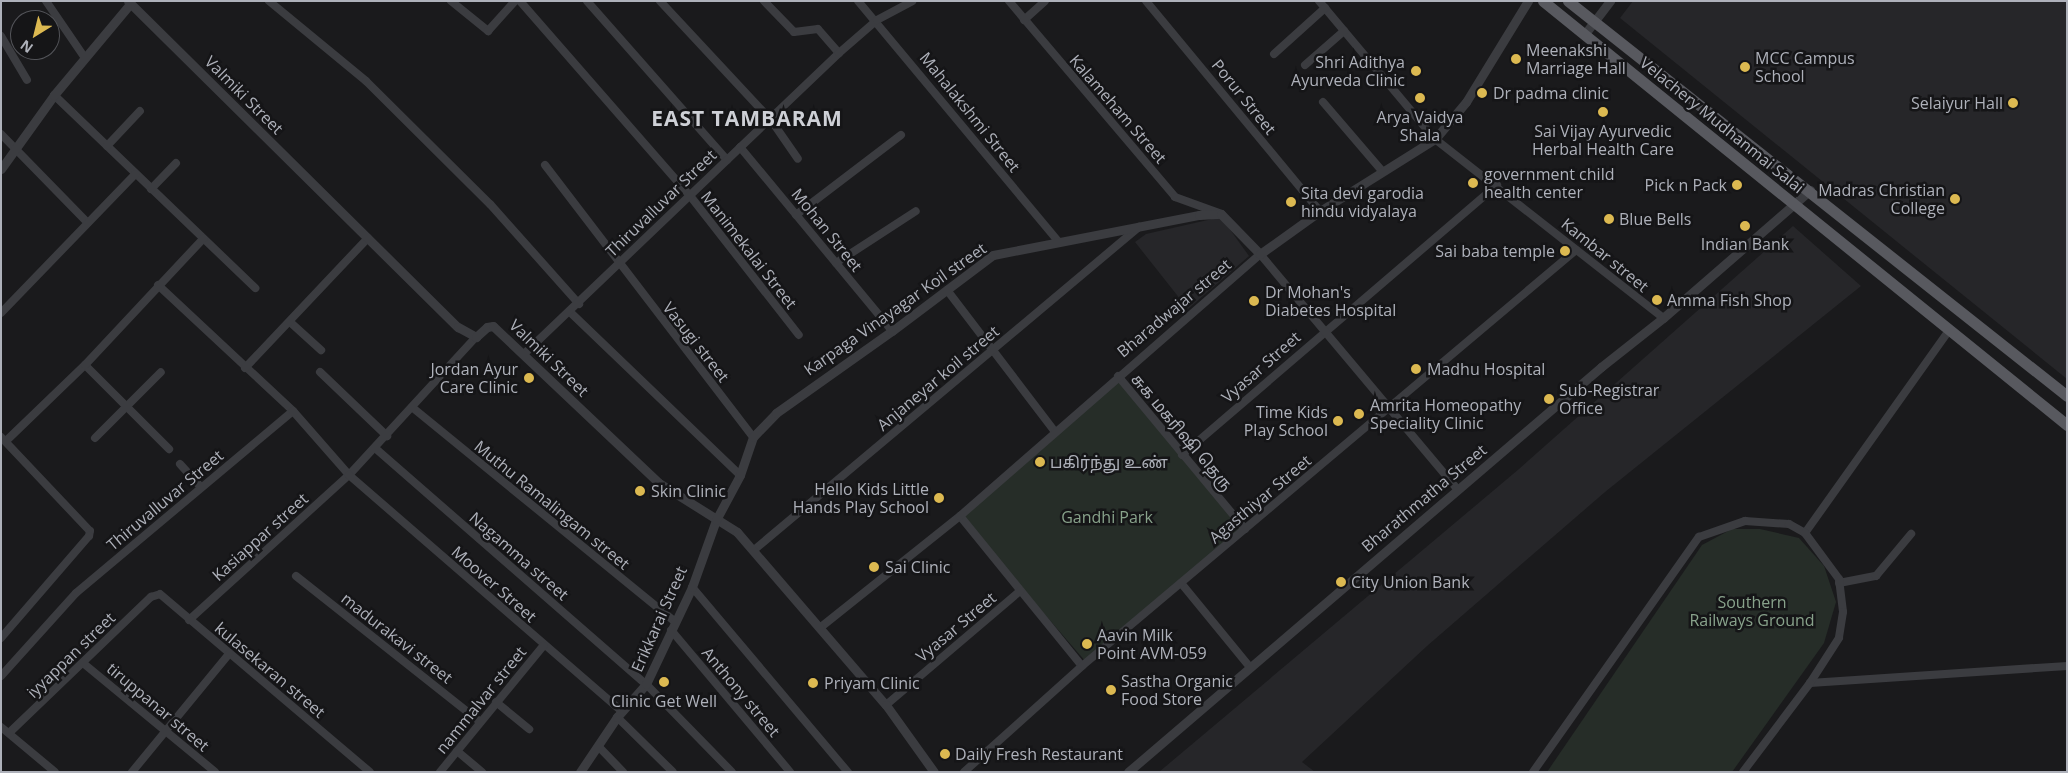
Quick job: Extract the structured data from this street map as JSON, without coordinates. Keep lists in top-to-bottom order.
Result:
{
  "streets": {
    "main road": ["Velachery Mudhanmai Salai"],
    "street": [
      "Valmiki Street",
      "Porur Street",
      "Kalameham Street",
      "Mahalakshmi Street",
      "Thiruvalluvar Street",
      "Mohan Street",
      "Manimekalai Street",
      "Kambar street",
      "Bharadwajar street",
      "Karpaga Vinayagar Koil street",
      "Vasugi street",
      "Vyasar Street",
      "Anjaneyar koil street",
      "சுக மகரிஷி தெரு",
      "Bharathmatha Street",
      "Agasthiyar Street",
      "Muthu Ramalingam street",
      "Kasiappar street",
      "Nagamma street",
      "Moover Street",
      "Erikkarai Street",
      "madurakavi street",
      "iyyappan street",
      "kulasekaran street",
      "Anthony street",
      "nammalvar street",
      "tiruppanar street"
    ]
  },
  "crossings": [
    ["Valmiki Street", "Thiruvalluvar Street"],
    ["Valmiki Street", "Bharadwajar street"],
    ["Valmiki Street", "Karpaga Vinayagar Koil street"],
    ["Valmiki Street", "Vyasar Street"],
    ["Valmiki Street", "Anjaneyar koil street"],
    ["Valmiki Street", "Kasiappar street"],
    ["Valmiki Street", "Erikkarai Street"],
    ["Porur Street", "Bharadwajar street"],
    ["Kalameham Street", "Karpaga Vinayagar Koil street"],
    ["Mahalakshmi Street", "Thiruvalluvar Street"],
    ["Mahalakshmi Street", "Karpaga Vinayagar Koil street"],
    ["Velachery Mudhanmai Salai", "Bharathmatha Street"],
    ["Thiruvalluvar Street", "Mohan Street"],
    ["Thiruvalluvar Street", "Manimekalai Street"],
    ["Thiruvalluvar Street", "Vasugi street"],
    ["Mohan Street", "Karpaga Vinayagar Koil street"],
    ["Kambar street", "Bharadwajar street"],
    ["Kambar street", "Vyasar Street"],
    ["Kambar street", "Bharathmatha Street"],
    ["Kambar street", "Agasthiyar Street"],
    ["Bharadwajar street", "சுக மகரிஷி தெரு"],
    ["Karpaga Vinayagar Koil street", "Vasugi street"],
    ["Karpaga Vinayagar Koil street", "Anjaneyar koil street"],
    ["Karpaga Vinayagar Koil street", "Erikkarai Street"],
    ["Vyasar Street", "சுக மகரிஷி தெரு"],
    ["சுக மகரிஷி தெரு", "Agasthiyar Street"],
    ["Muthu Ramalingam street", "Kasiappar street"],
    ["Muthu Ramalingam street", "Erikkarai Street"],
    ["Muthu Ramalingam street", "Anthony street"],
    ["Kasiappar street", "Nagamma street"],
    ["Kasiappar street", "Moover Street"],
    ["Kasiappar street", "kulasekaran street"],
    ["Nagamma street", "Erikkarai Street"],
    ["Moover Street", "Erikkarai Street"],
    ["Moover Street", "nammalvar street"],
    ["Erikkarai Street", "Anthony street"],
    ["madurakavi street", "nammalvar street"],
    ["iyyappan street", "kulasekaran street"],
    ["iyyappan street", "tiruppanar street"]
  ],
  "districts": ["EAST TAMBARAM"],
  "parks": ["Gandhi Park", "Southern Railways Ground"],
  "places": [
    "Meenakshi Marriage Hall",
    "MCC Campus School",
    "Shri Adithya Ayurveda Clinic",
    "Dr padma clinic",
    "Arya Vaidya Shala",
    "Selaiyur Hall",
    "Sai Vijay Ayurvedic Herbal Health Care",
    "government child health center",
    "Pick n Pack",
    "Madras Christian College",
    "Sita devi garodia hindu vidyalaya",
    "Blue Bells",
    "Indian Bank",
    "Sai baba temple",
    "Amma Fish Shop",
    "Dr Mohan's Diabetes Hospital",
    "Madhu Hospital",
    "Jordan Ayur Care Clinic",
    "Sub-Registrar Office",
    "Amrita Homeopathy Speciality Clinic",
    "Time Kids Play School",
    "பகிர்ந்து உண்",
    "Skin Clinic",
    "Hello Kids Little Hands Play School",
    "Sai Clinic",
    "City Union Bank",
    "Aavin Milk Point AVM-059",
    "Clinic Get Well",
    "Priyam Clinic",
    "Sastha Organic Food Store",
    "Daily Fresh Restaurant"
  ],
  "north": "bottom left"
}
